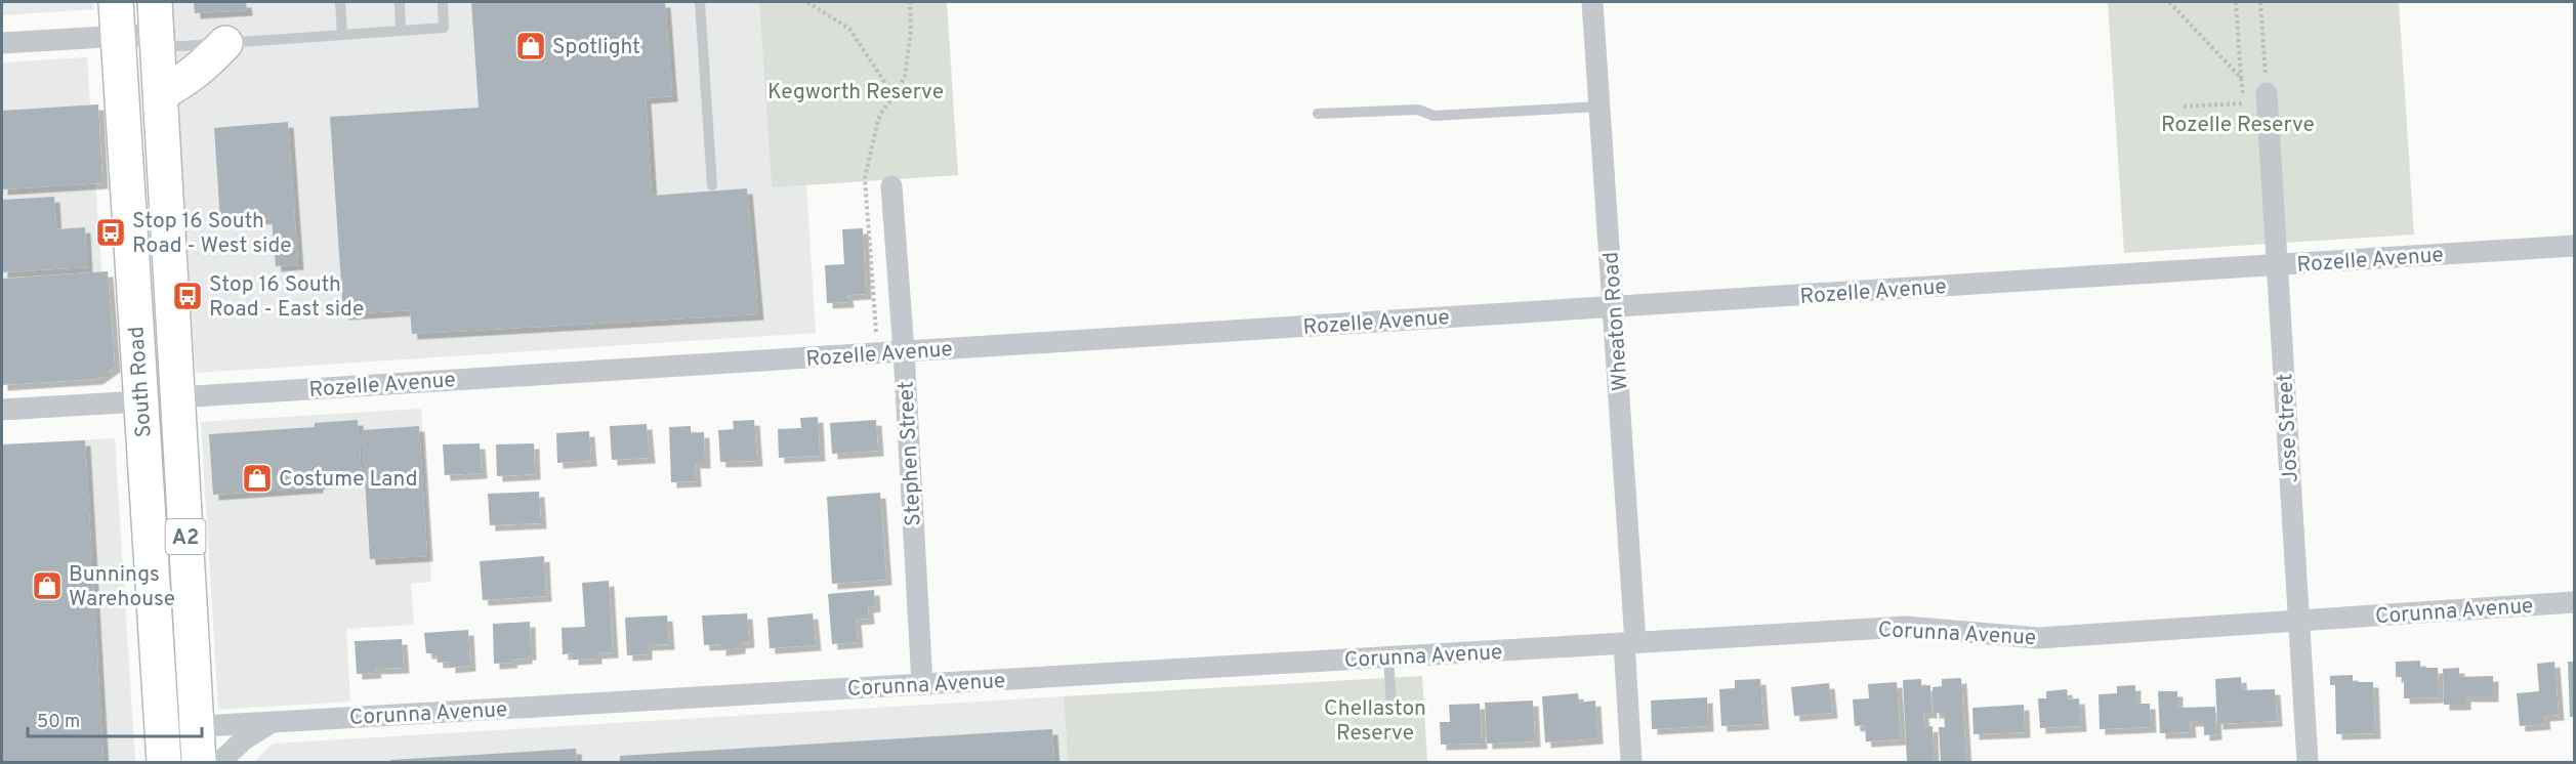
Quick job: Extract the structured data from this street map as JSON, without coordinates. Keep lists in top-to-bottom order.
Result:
{
  "streets": {
    "highway": ["South Road", "A2"],
    "street": [
      "Rozelle Avenue",
      "Wheaton Road",
      "Jose Street",
      "Stephen Street",
      "Corunna Avenue"
    ]
  },
  "crossings": [
    ["Rozelle Avenue", "Wheaton Road"],
    ["Rozelle Avenue", "South Road"],
    ["Rozelle Avenue", "Jose Street"],
    ["Rozelle Avenue", "Stephen Street"],
    ["Wheaton Road", "Corunna Avenue"],
    ["South Road", "Corunna Avenue"],
    ["Jose Street", "Corunna Avenue"],
    ["Stephen Street", "Corunna Avenue"]
  ],
  "parks": ["Kegworth Reserve", "Rozelle Reserve", "Chellaston Reserve"],
  "places": {
    "shop": ["Spotlight", "Costume Land", "Bunnings Warehouse"],
    "bus stop": ["Stop 16 South Road - West side", "Stop 16 South Road - East side"]
  },
  "scale_bar": "50 m"
}
